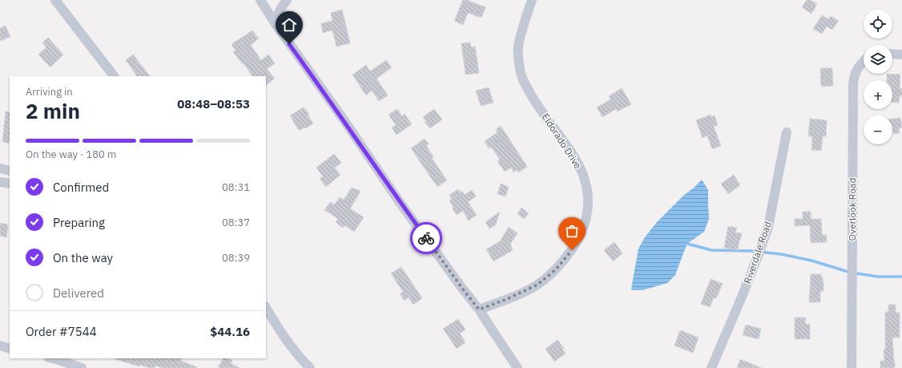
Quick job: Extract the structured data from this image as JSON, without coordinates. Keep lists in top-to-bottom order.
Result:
{
  "streets": {
    "street": ["Eldorado Drive", "Overlook Road", "Riverdale Road"]
  },
  "page": {
    "map_buttons": ["+", "−"],
    "heading": ["2 min", "Arriving in", "08:48–08:53"],
    "panel": ["Order #7544", "$44.16"],
    "bar": "On the way · 180 m",
    "list": [
      ["Confirmed", "08:31"],
      ["Preparing", "08:37"],
      ["On the way", "08:39"],
      "Delivered"
    ]
  }
}
